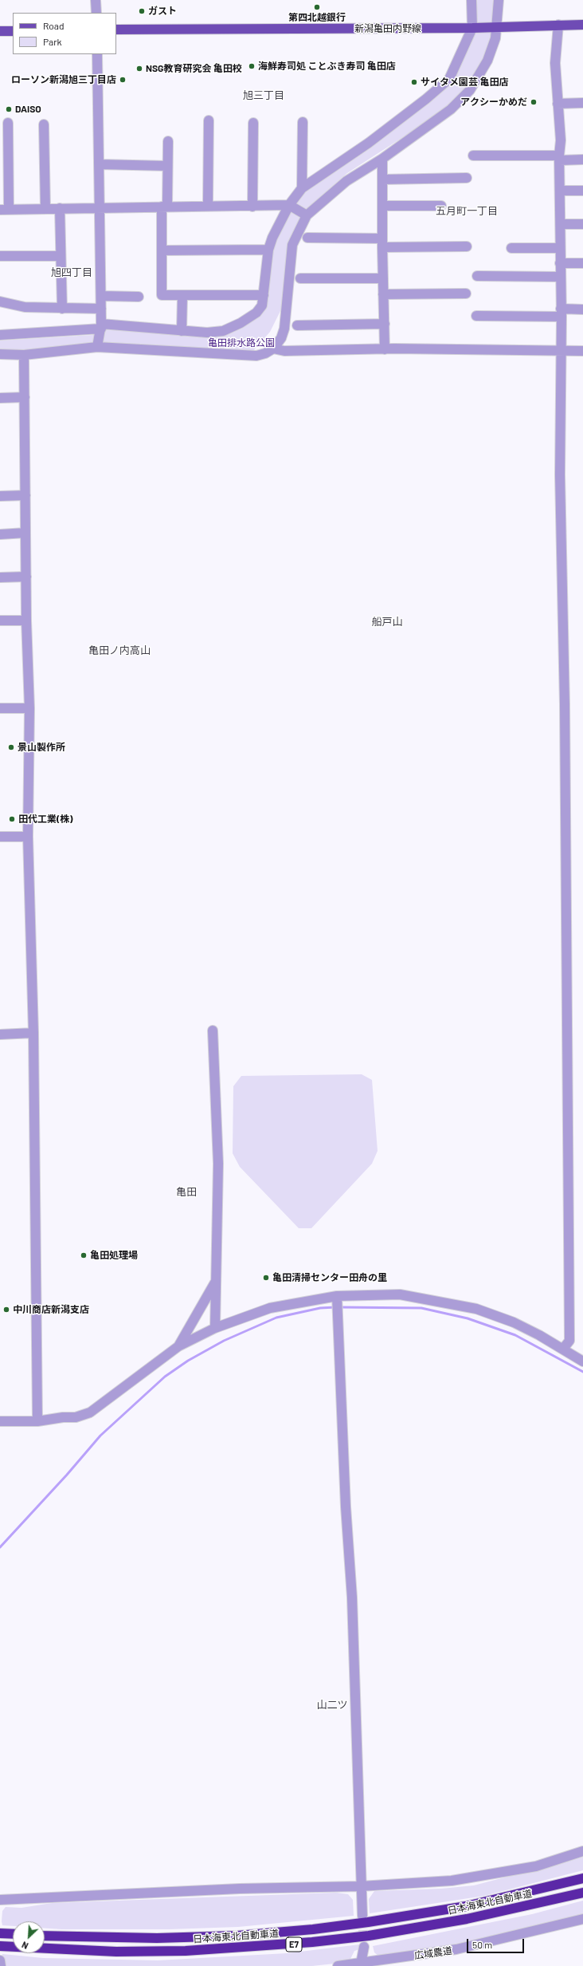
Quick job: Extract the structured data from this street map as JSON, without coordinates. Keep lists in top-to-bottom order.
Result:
{
  "streets": {
    "highway": ["日本海東北自動車道", "E7"],
    "main road": ["新潟亀田内野線"],
    "street": ["広域農道"]
  },
  "districts": [
    "旭三丁目",
    "五月町一丁目",
    "旭四丁目",
    "船戸山",
    "亀田ノ内高山",
    "亀田",
    "山二ツ"
  ],
  "parks": ["亀田排水路公園"],
  "places": [
    "第四北越銀行",
    "ガスト",
    "海鮮寿司処 ことぶき寿司 亀田店",
    "NSG教育研究会 亀田校",
    "ローソン新潟旭三丁目店",
    "サイタメ園芸 亀田店",
    "アクシーかめだ",
    "DAISO",
    "景山製作所",
    "田代工業(株)",
    "亀田処理場",
    "亀田清掃センター田舟の里",
    "中川商店新潟支店"
  ],
  "legend": ["Road", "Park"],
  "scale_bar": "50 m",
  "north": "bottom left"
}
